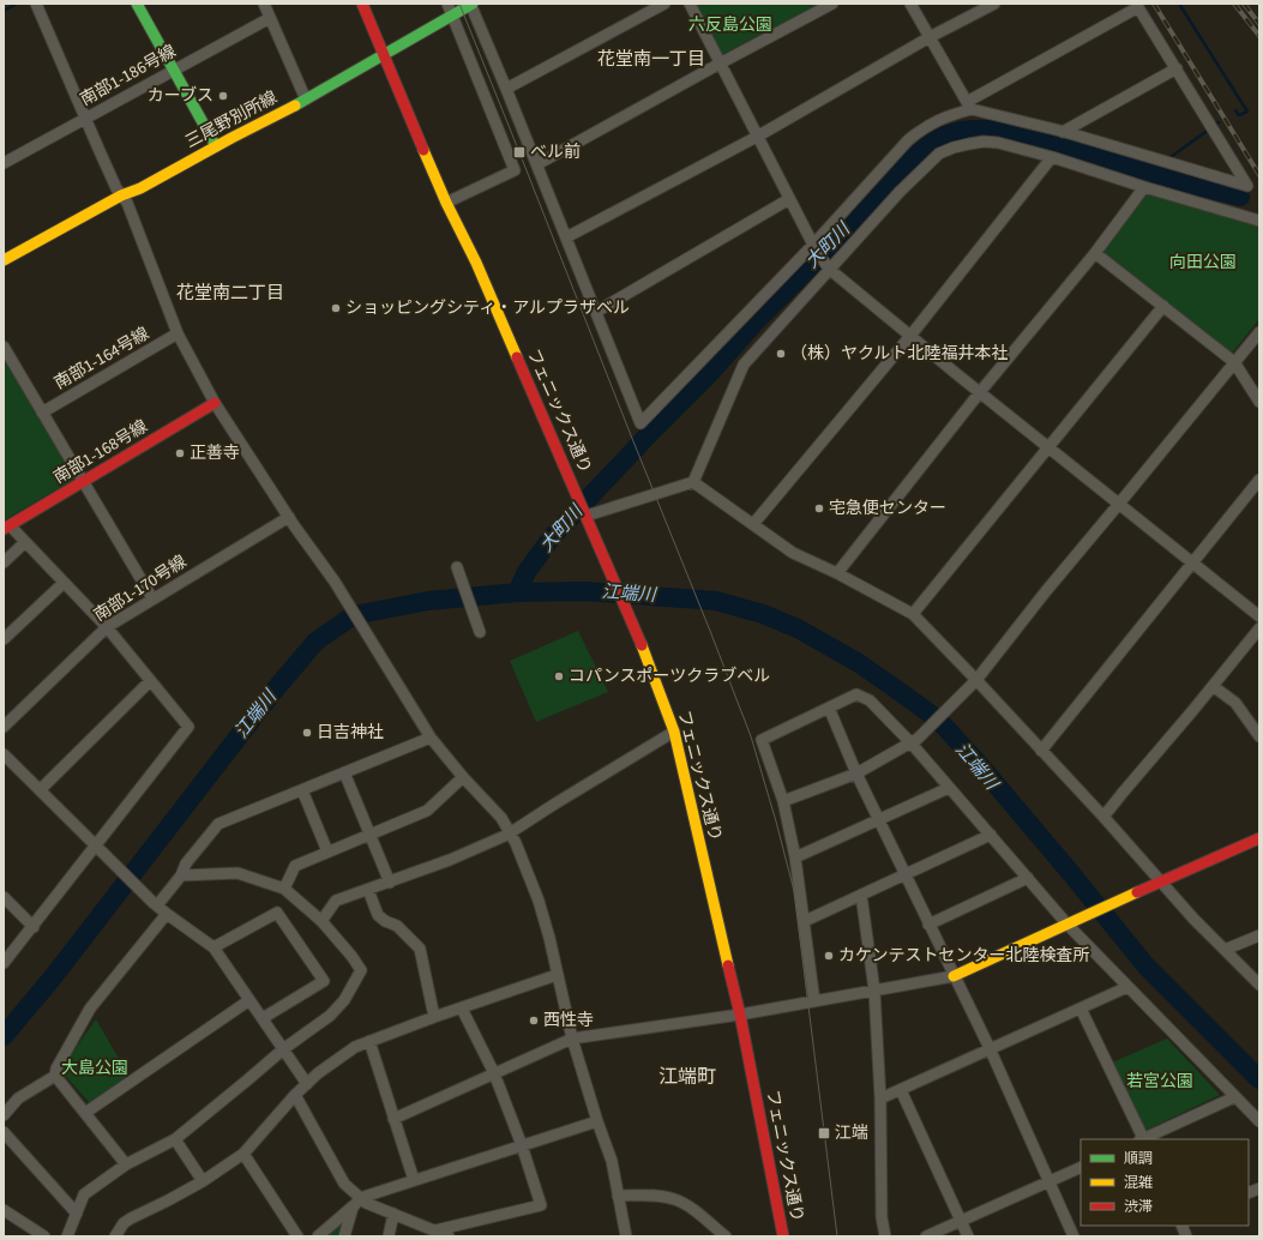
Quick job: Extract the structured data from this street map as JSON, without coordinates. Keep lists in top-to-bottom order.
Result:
{
  "streets": {
    "main road": ["三尾野別所線", "フェニックス通り", "南部1-168号線"],
    "street": ["南部1-186号線", "南部1-164号線", "南部1-170号線"]
  },
  "crossings": [
    ["三尾野別所線", "フェニックス通り"]
  ],
  "districts": ["花堂南一丁目", "花堂南二丁目", "江端町"],
  "water": ["大町川", "江端川"],
  "parks": [
    "六反島公園",
    "向田公園",
    "大島公園",
    "若宮公園"
  ],
  "places": {
    "other": [
      "カーブス",
      "ショッピングシティ・アルプラザベル",
      "（株）ヤクルト北陸福井本社",
      "正善寺",
      "宅急便センター",
      "コパンスポーツクラブベル",
      "日吉神社",
      "カケンテストセンター北陸検査所",
      "西性寺"
    ],
    "transit": ["ベル前", "江端"]
  },
  "legend": ["順調", "混雑", "渋滞"]
}
